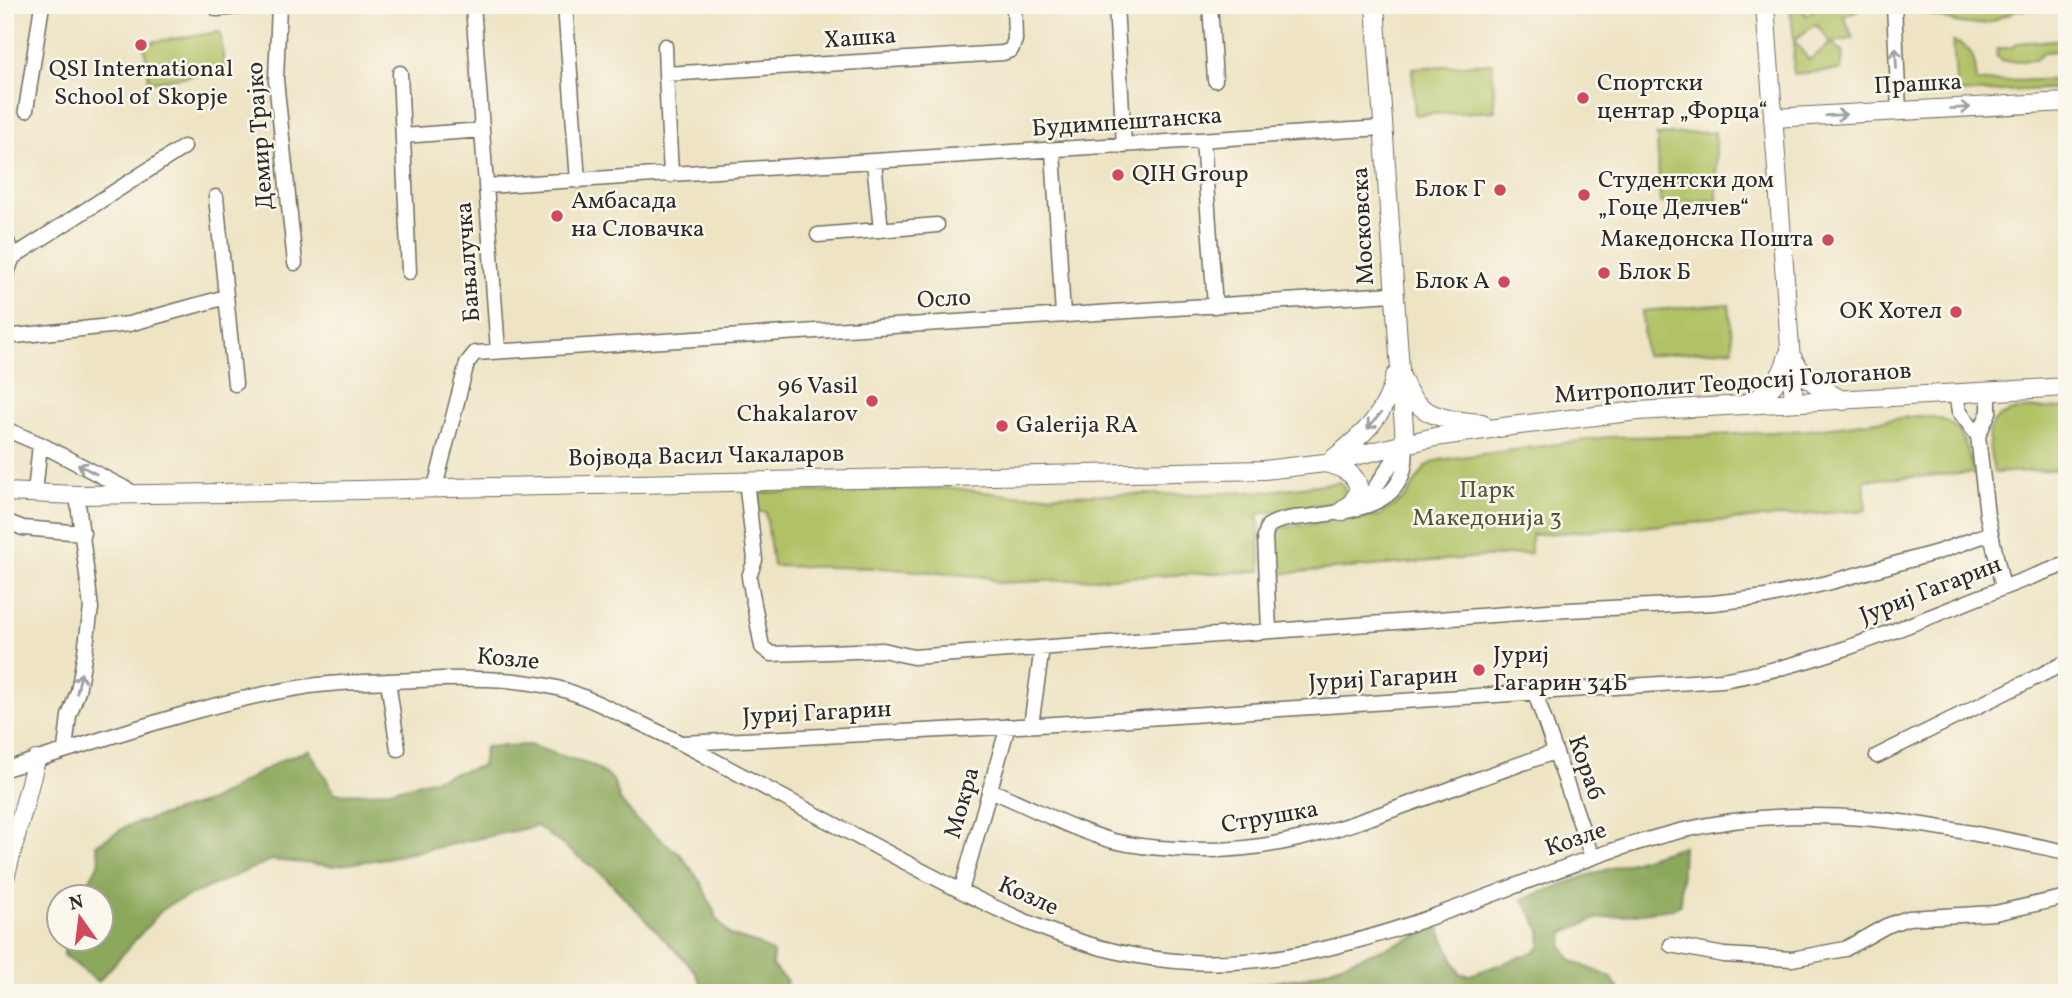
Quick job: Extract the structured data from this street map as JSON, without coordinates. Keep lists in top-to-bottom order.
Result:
{
  "streets": {
    "street": [
      "Хашка",
      "Прашка",
      "Будимпештанска",
      "Демир Трајко",
      "Московска",
      "Бањалучка",
      "Осло",
      "Митрополит Теодосиј Гологанов",
      "Војвода Васил Чакаларов",
      "Јуриј Гагарин",
      "Козле",
      "Кораб",
      "Мокра",
      "Струшка"
    ]
  },
  "crossings": [
    ["Будимпештанска", "Московска"],
    ["Будимпештанска", "Бањалучка"],
    ["Московска", "Осло"],
    ["Московска", "Митрополит Теодосиј Гологанов"],
    ["Московска", "Војвода Васил Чакаларов"],
    ["Бањалучка", "Осло"],
    ["Бањалучка", "Војвода Васил Чакаларов"],
    ["Митрополит Теодосиј Гологанов", "Војвода Васил Чакаларов"],
    ["Војвода Васил Чакаларов", "Јуриј Гагарин"],
    ["Јуриј Гагарин", "Козле"],
    ["Јуриј Гагарин", "Кораб"],
    ["Јуриј Гагарин", "Мокра"],
    ["Козле", "Кораб"],
    ["Козле", "Мокра"],
    ["Кораб", "Струшка"],
    ["Мокра", "Струшка"]
  ],
  "one_way": ["Прашка"],
  "parks": ["Парк Македонија 3"],
  "places": [
    "QSI International School of Skopje",
    "Спортски центар „Форца“",
    "QIH Group",
    "Блок Г",
    "Студентски дом „Гоце Делчев“",
    "Амбасада на Словачка",
    "Македонска Пошта",
    "Блок Б",
    "Блок А",
    "ОК Хотел",
    "96 Vasil Chakalarov",
    "Galerija RA",
    "Јуриј Гагарин 34Б"
  ],
  "north": "top"
}
